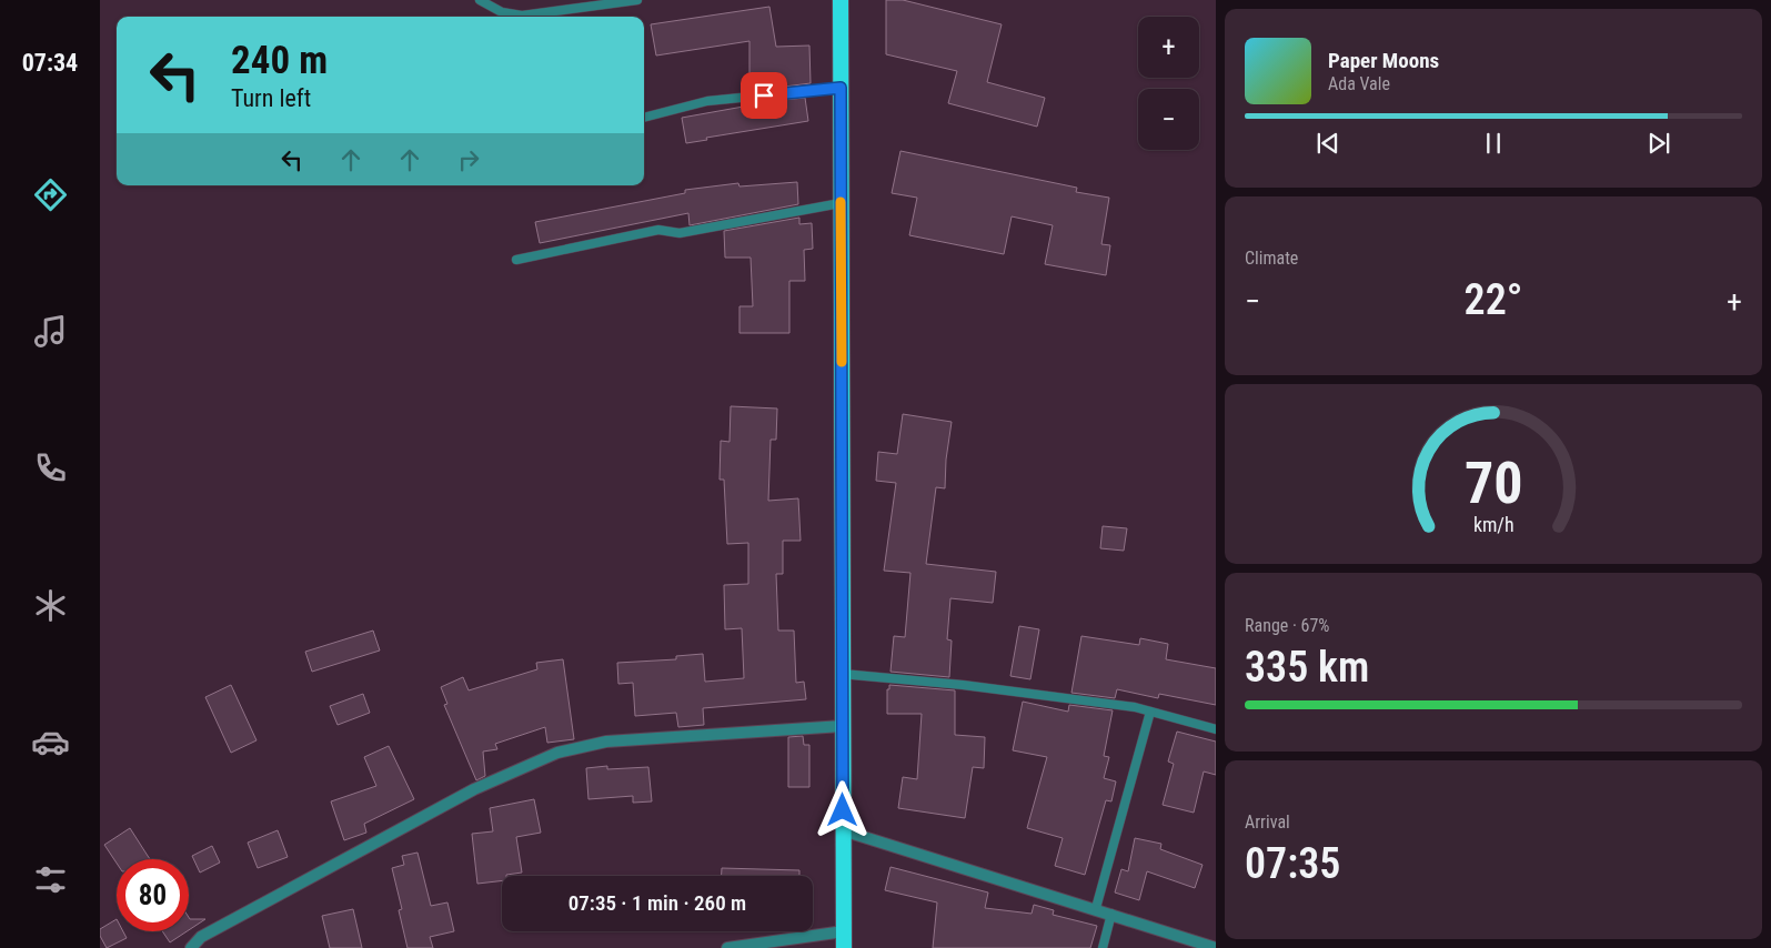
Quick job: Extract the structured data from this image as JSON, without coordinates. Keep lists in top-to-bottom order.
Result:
{
  "page": {
    "tabs": "07:34",
    "map_buttons": ["+", "−"],
    "turn": ["240 m", "Turn left"],
    "song": ["Paper Moons", "Ada Vale"],
    "tile": [
      "Climate",
      ["Range · 67%", "335 km"],
      ["Arrival", "07:35"]
    ],
    "heat": ["−", "22°", "+"],
    "limit": "80",
    "trip": "07:35 · 1 min · 260 m",
    "gauge": ["70", "km/h"]
  }
}
